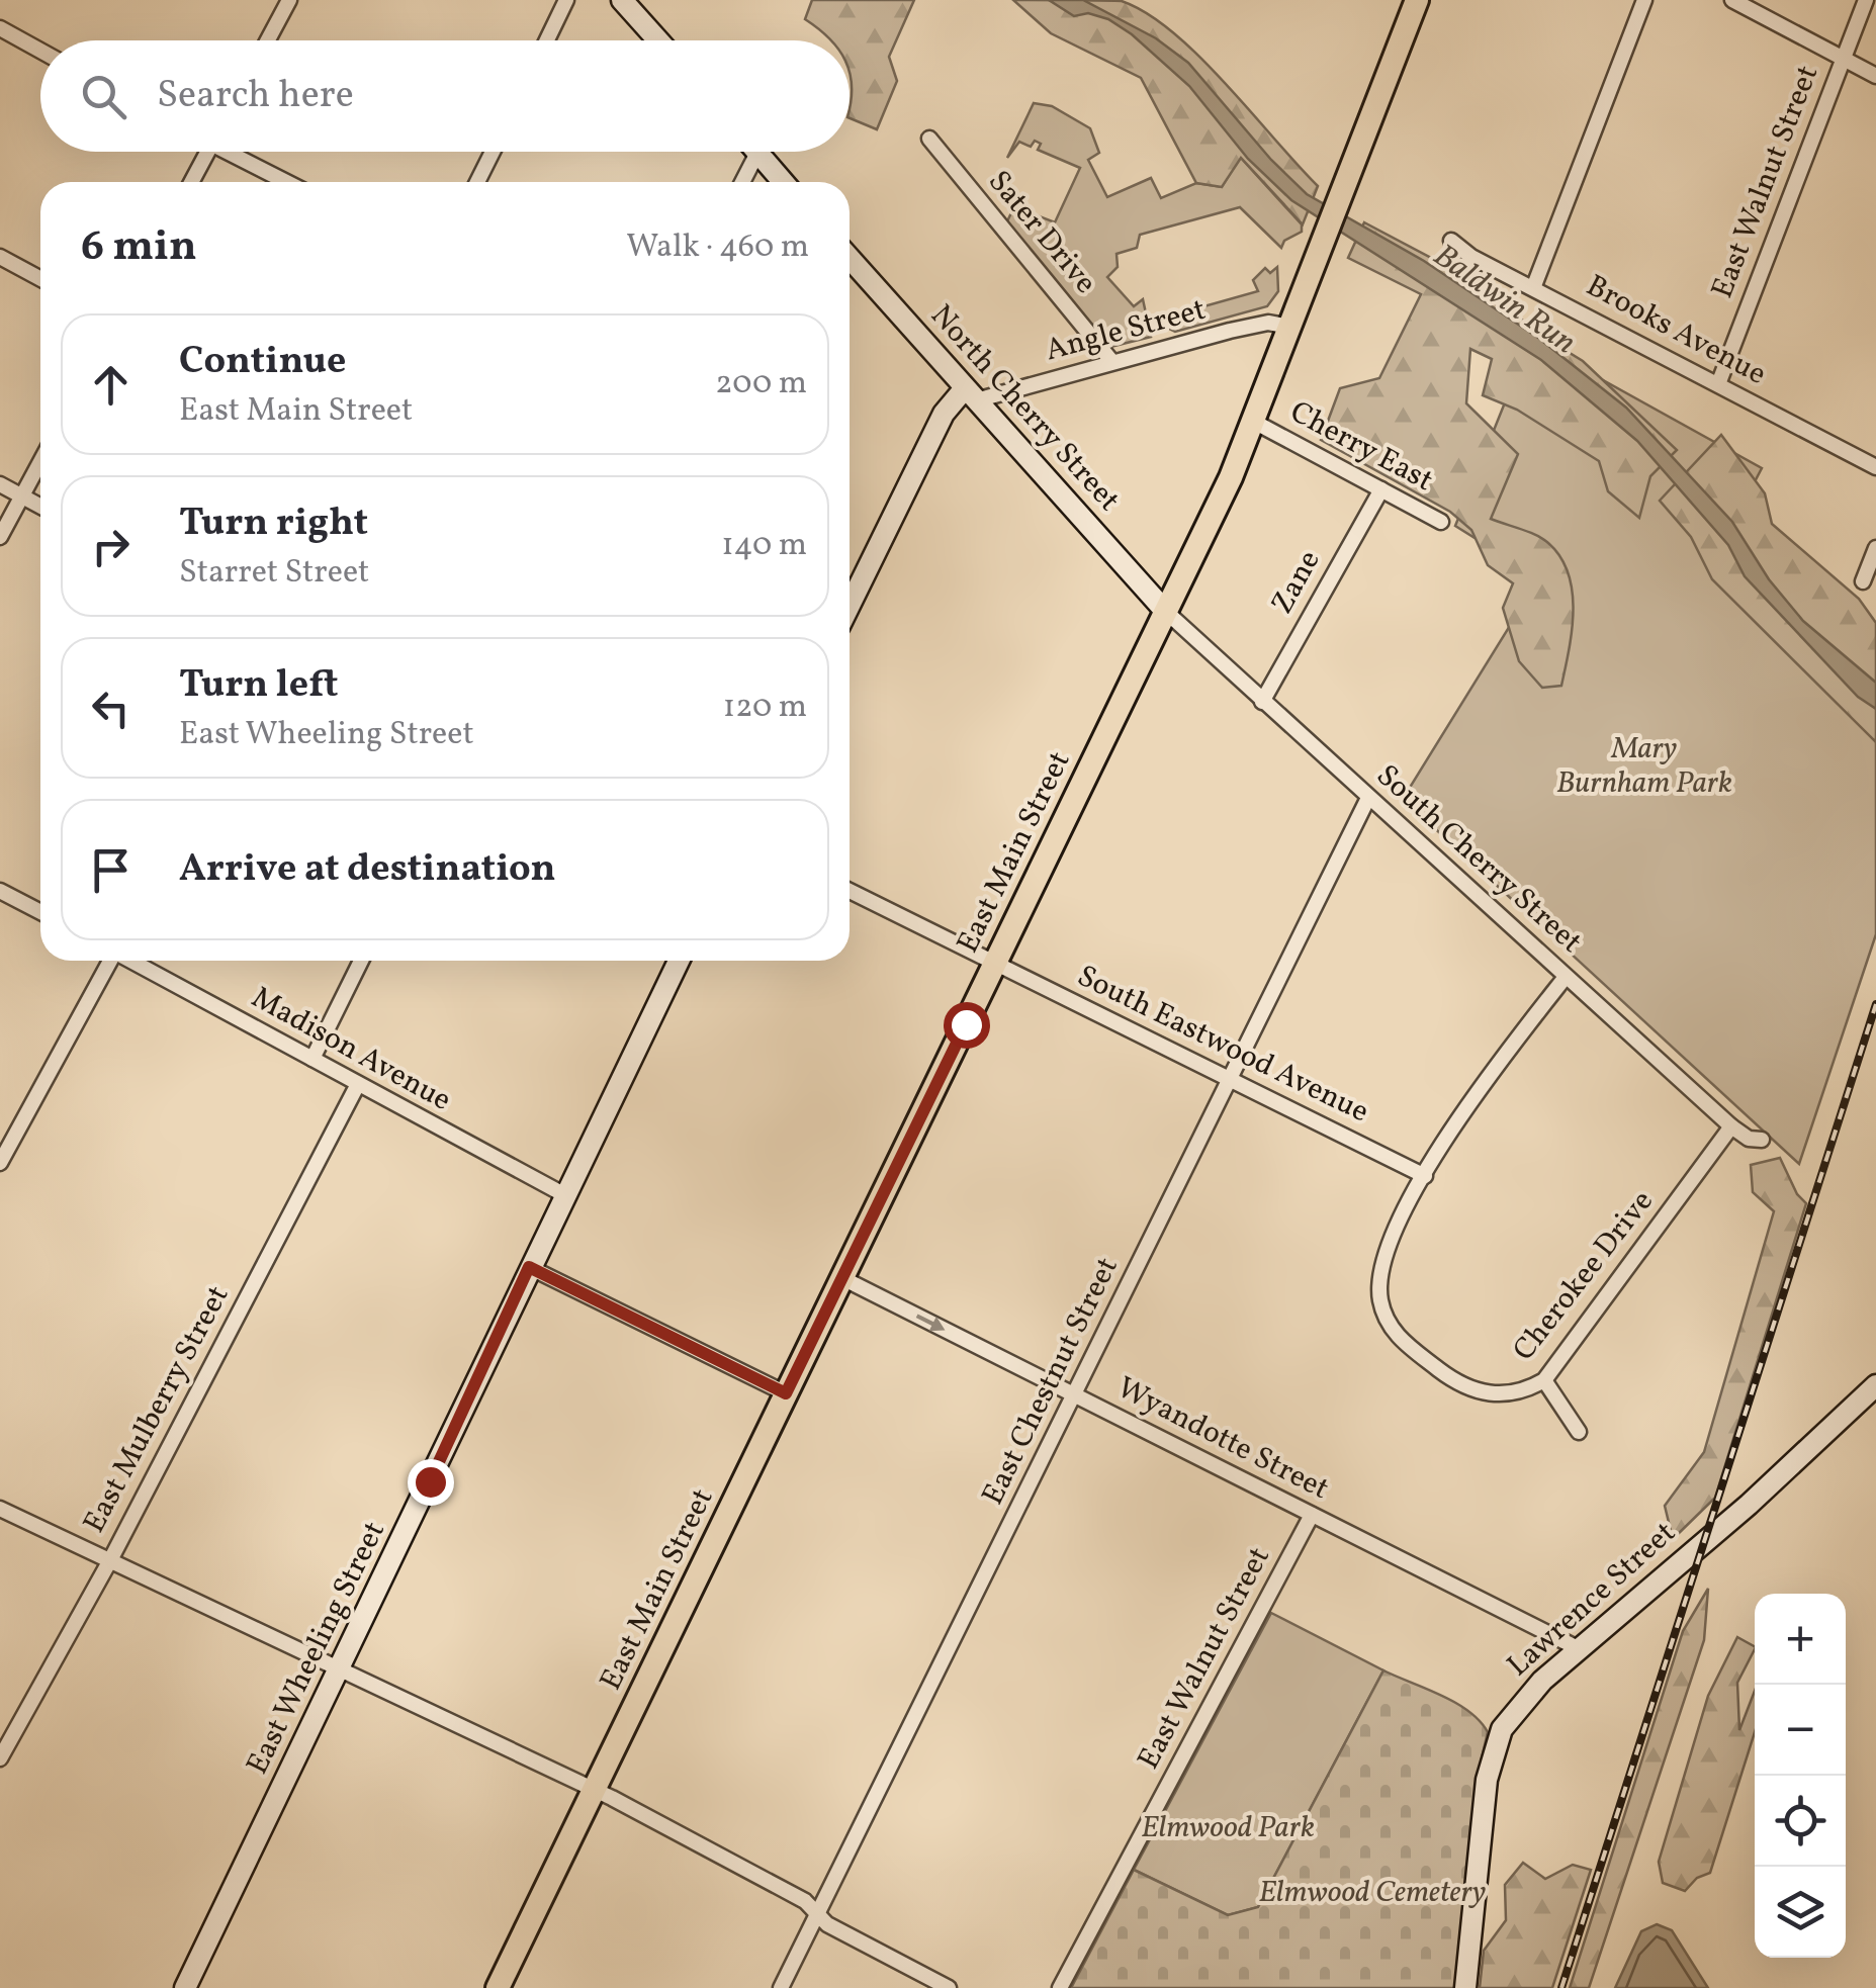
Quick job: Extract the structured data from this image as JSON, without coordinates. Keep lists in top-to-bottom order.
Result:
{
  "streets": {
    "main road": ["East Main Street"],
    "street": [
      "East Walnut Street",
      "Sater Drive",
      "Angle Street",
      "Brooks Avenue",
      "North Cherry Street",
      "Cherry East",
      "Zane",
      "South Cherry Street",
      "South Eastwood Avenue",
      "Madison Avenue",
      "Cherokee Drive",
      "East Chestnut Street",
      "East Mulberry Street",
      "Wyandotte Street",
      "Lawrence Street",
      "East Wheeling Street"
    ]
  },
  "crossings": [
    ["East Walnut Street", "Brooks Avenue"],
    ["East Walnut Street", "Wyandotte Street"],
    ["Sater Drive", "Angle Street"],
    ["Angle Street", "North Cherry Street"],
    ["Angle Street", "East Main Street"],
    ["North Cherry Street", "East Main Street"],
    ["North Cherry Street", "South Cherry Street"],
    ["Cherry East", "Zane"],
    ["Cherry East", "East Main Street"],
    ["Zane", "South Cherry Street"],
    ["East Main Street", "South Cherry Street"],
    ["East Main Street", "South Eastwood Avenue"],
    ["East Main Street", "Wyandotte Street"],
    ["South Cherry Street", "Cherokee Drive"],
    ["South Cherry Street", "East Chestnut Street"],
    ["South Eastwood Avenue", "Cherokee Drive"],
    ["South Eastwood Avenue", "East Chestnut Street"],
    ["Madison Avenue", "East Mulberry Street"],
    ["Madison Avenue", "East Wheeling Street"],
    ["East Chestnut Street", "Wyandotte Street"],
    ["Wyandotte Street", "Lawrence Street"]
  ],
  "water": ["Baldwin Run"],
  "parks": ["Mary Burnham Park", "Elmwood Park", "Elmwood Cemetery"],
  "page": {
    "search": "Search here",
    "heading": ["6 min", "Walk · 460 m"],
    "list": [
      ["Continue", "East Main Street", "200 m"],
      ["Turn right", "Starret Street", "140 m"],
      ["Turn left", "East Wheeling Street", "120 m"],
      "Arrive at destination"
    ],
    "map_buttons": ["+", "−"]
  }
}
